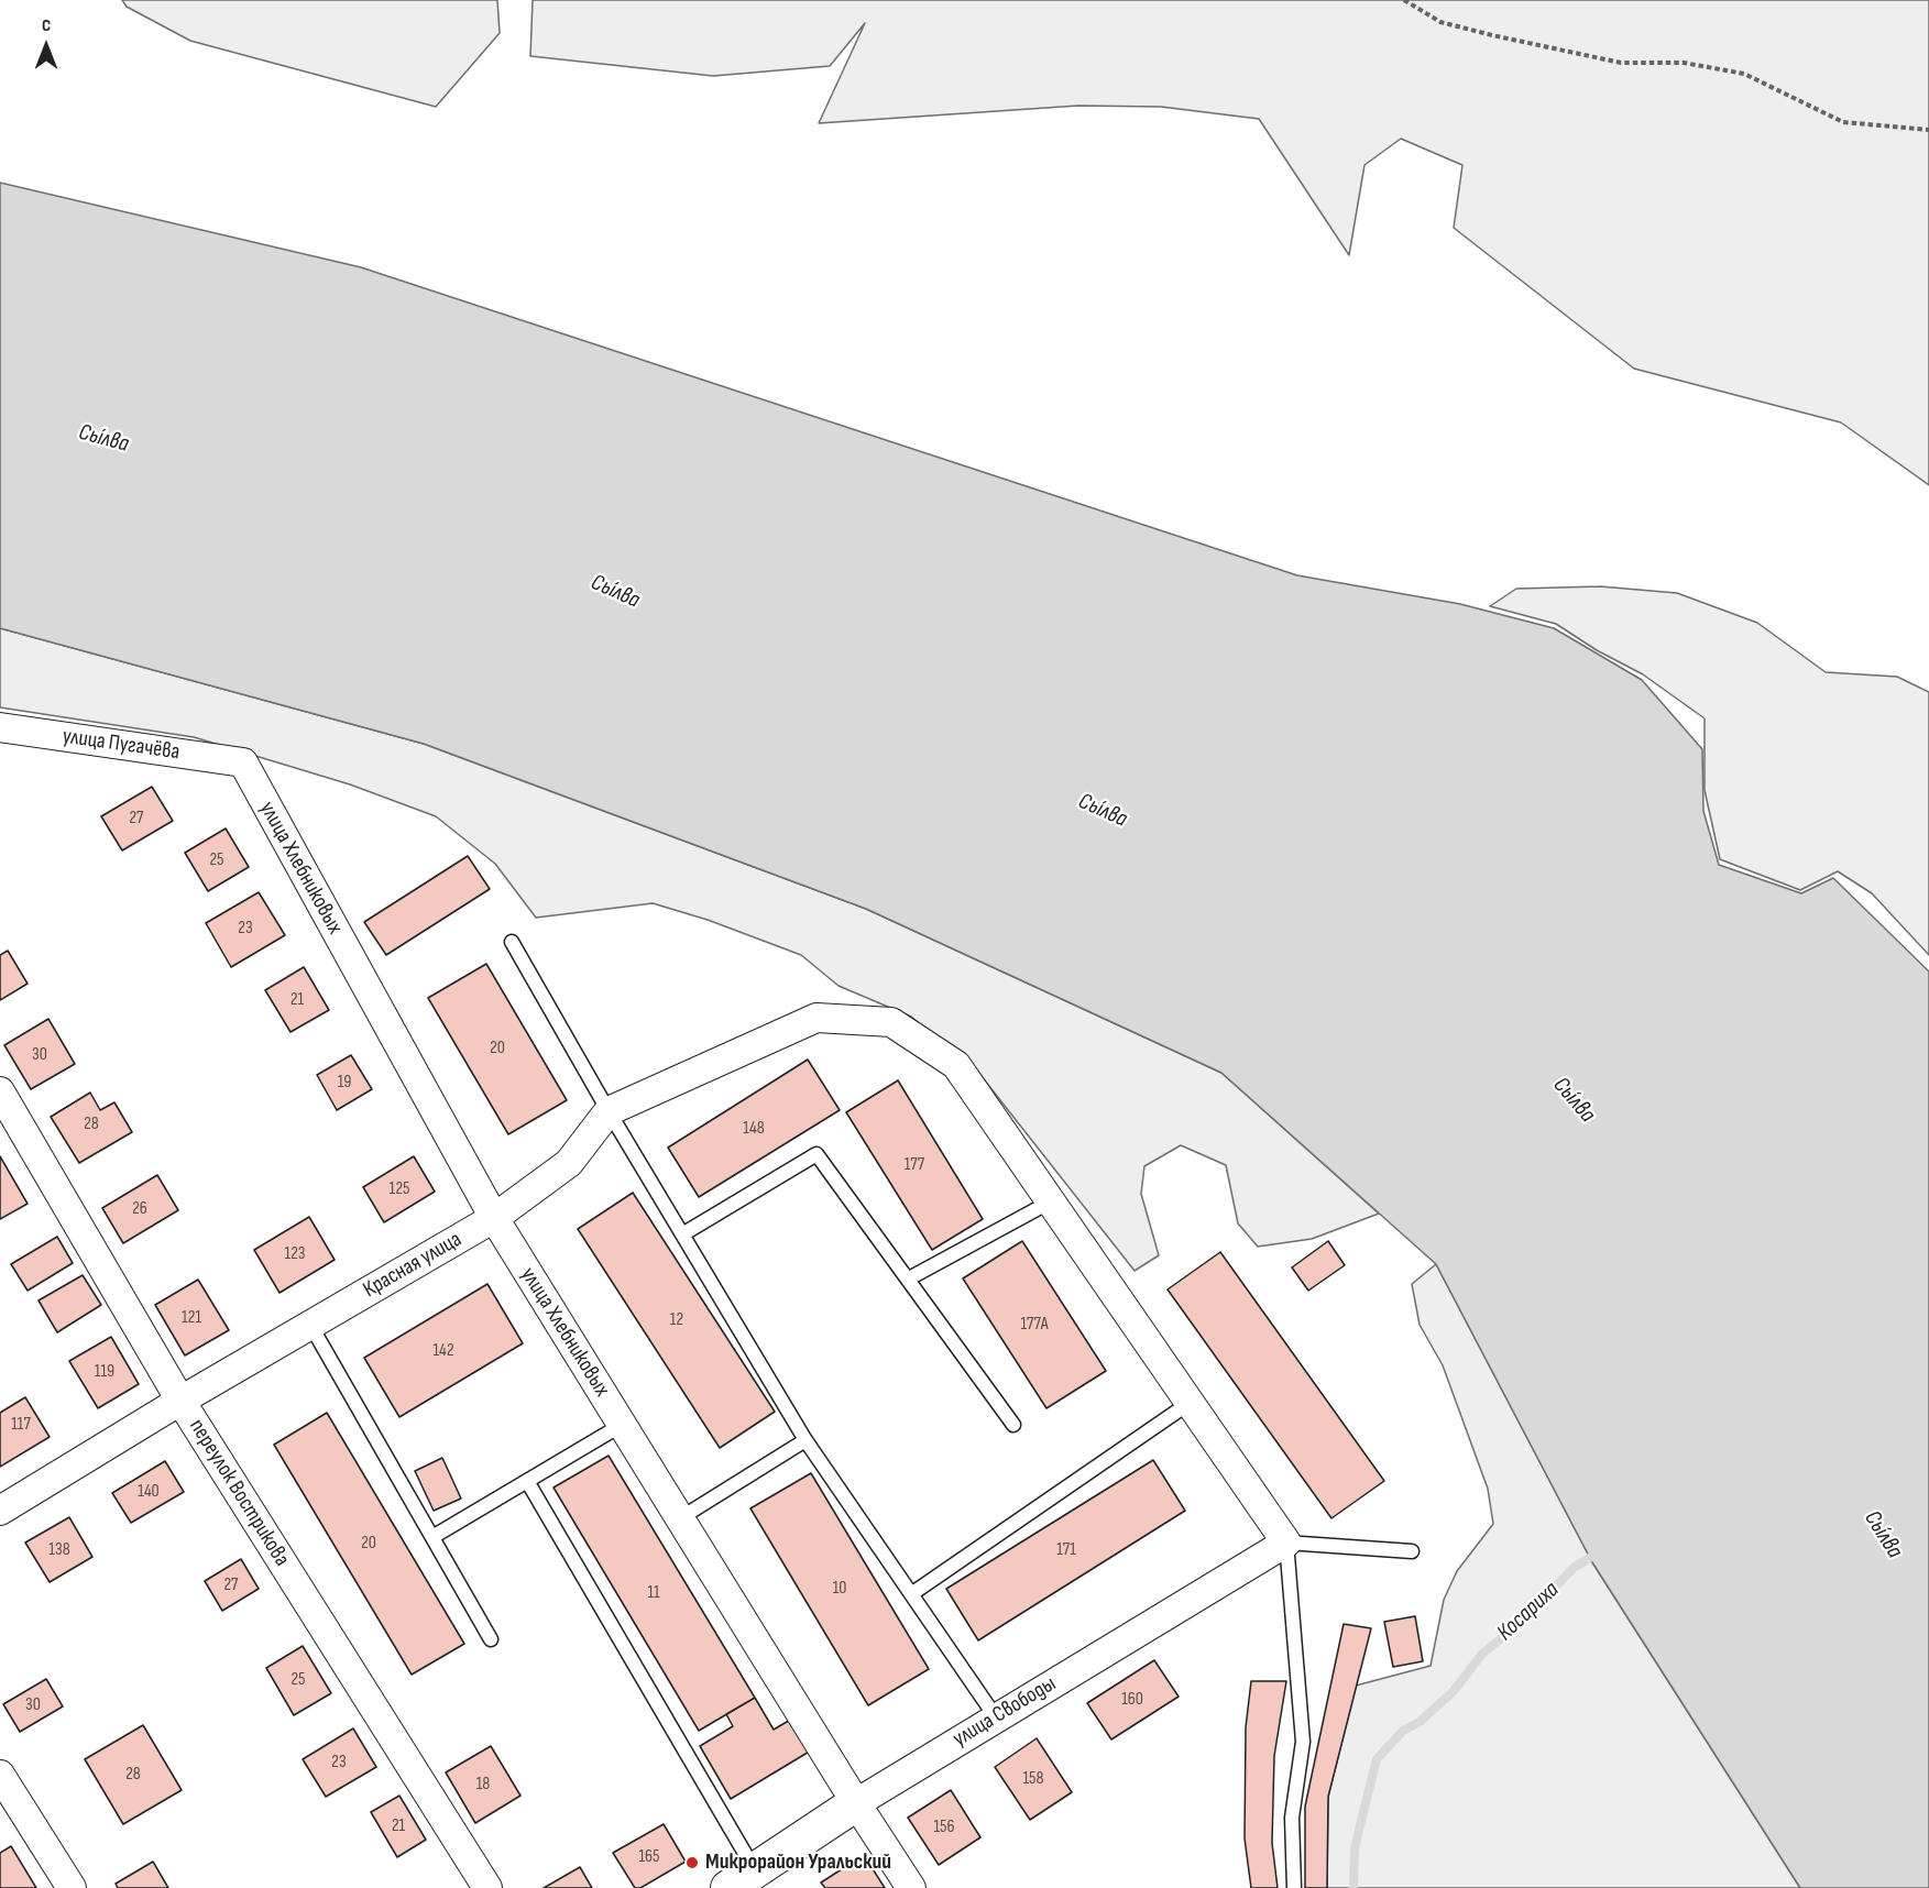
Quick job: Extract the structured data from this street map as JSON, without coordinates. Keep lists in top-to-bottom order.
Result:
{
  "streets": {
    "street": [
      "улица Пугачёва",
      "улица Хлебниковых",
      "Красная улица",
      "переулок Вострикова",
      "улица Свободы"
    ]
  },
  "crossings": [
    ["улица Пугачёва", "улица Хлебниковых"],
    ["улица Хлебниковых", "Красная улица"],
    ["улица Хлебниковых", "улица Свободы"],
    ["Красная улица", "переулок Вострикова"]
  ],
  "water": ["Сы́лва", "Косариха"],
  "places": ["Микрорайон Уральский"],
  "house_numbers": [
    "27",
    "25",
    "23",
    "21",
    "20",
    "30",
    "19",
    "28",
    "148",
    "177",
    "125",
    "26",
    "123",
    "121",
    "12",
    "177А",
    "142",
    "119",
    "117",
    "140",
    "20",
    "138",
    "171",
    "27",
    "10",
    "11",
    "25",
    "160",
    "30",
    "23",
    "28",
    "158",
    "18",
    "21",
    "156",
    "165"
  ],
  "north": "top"
}
